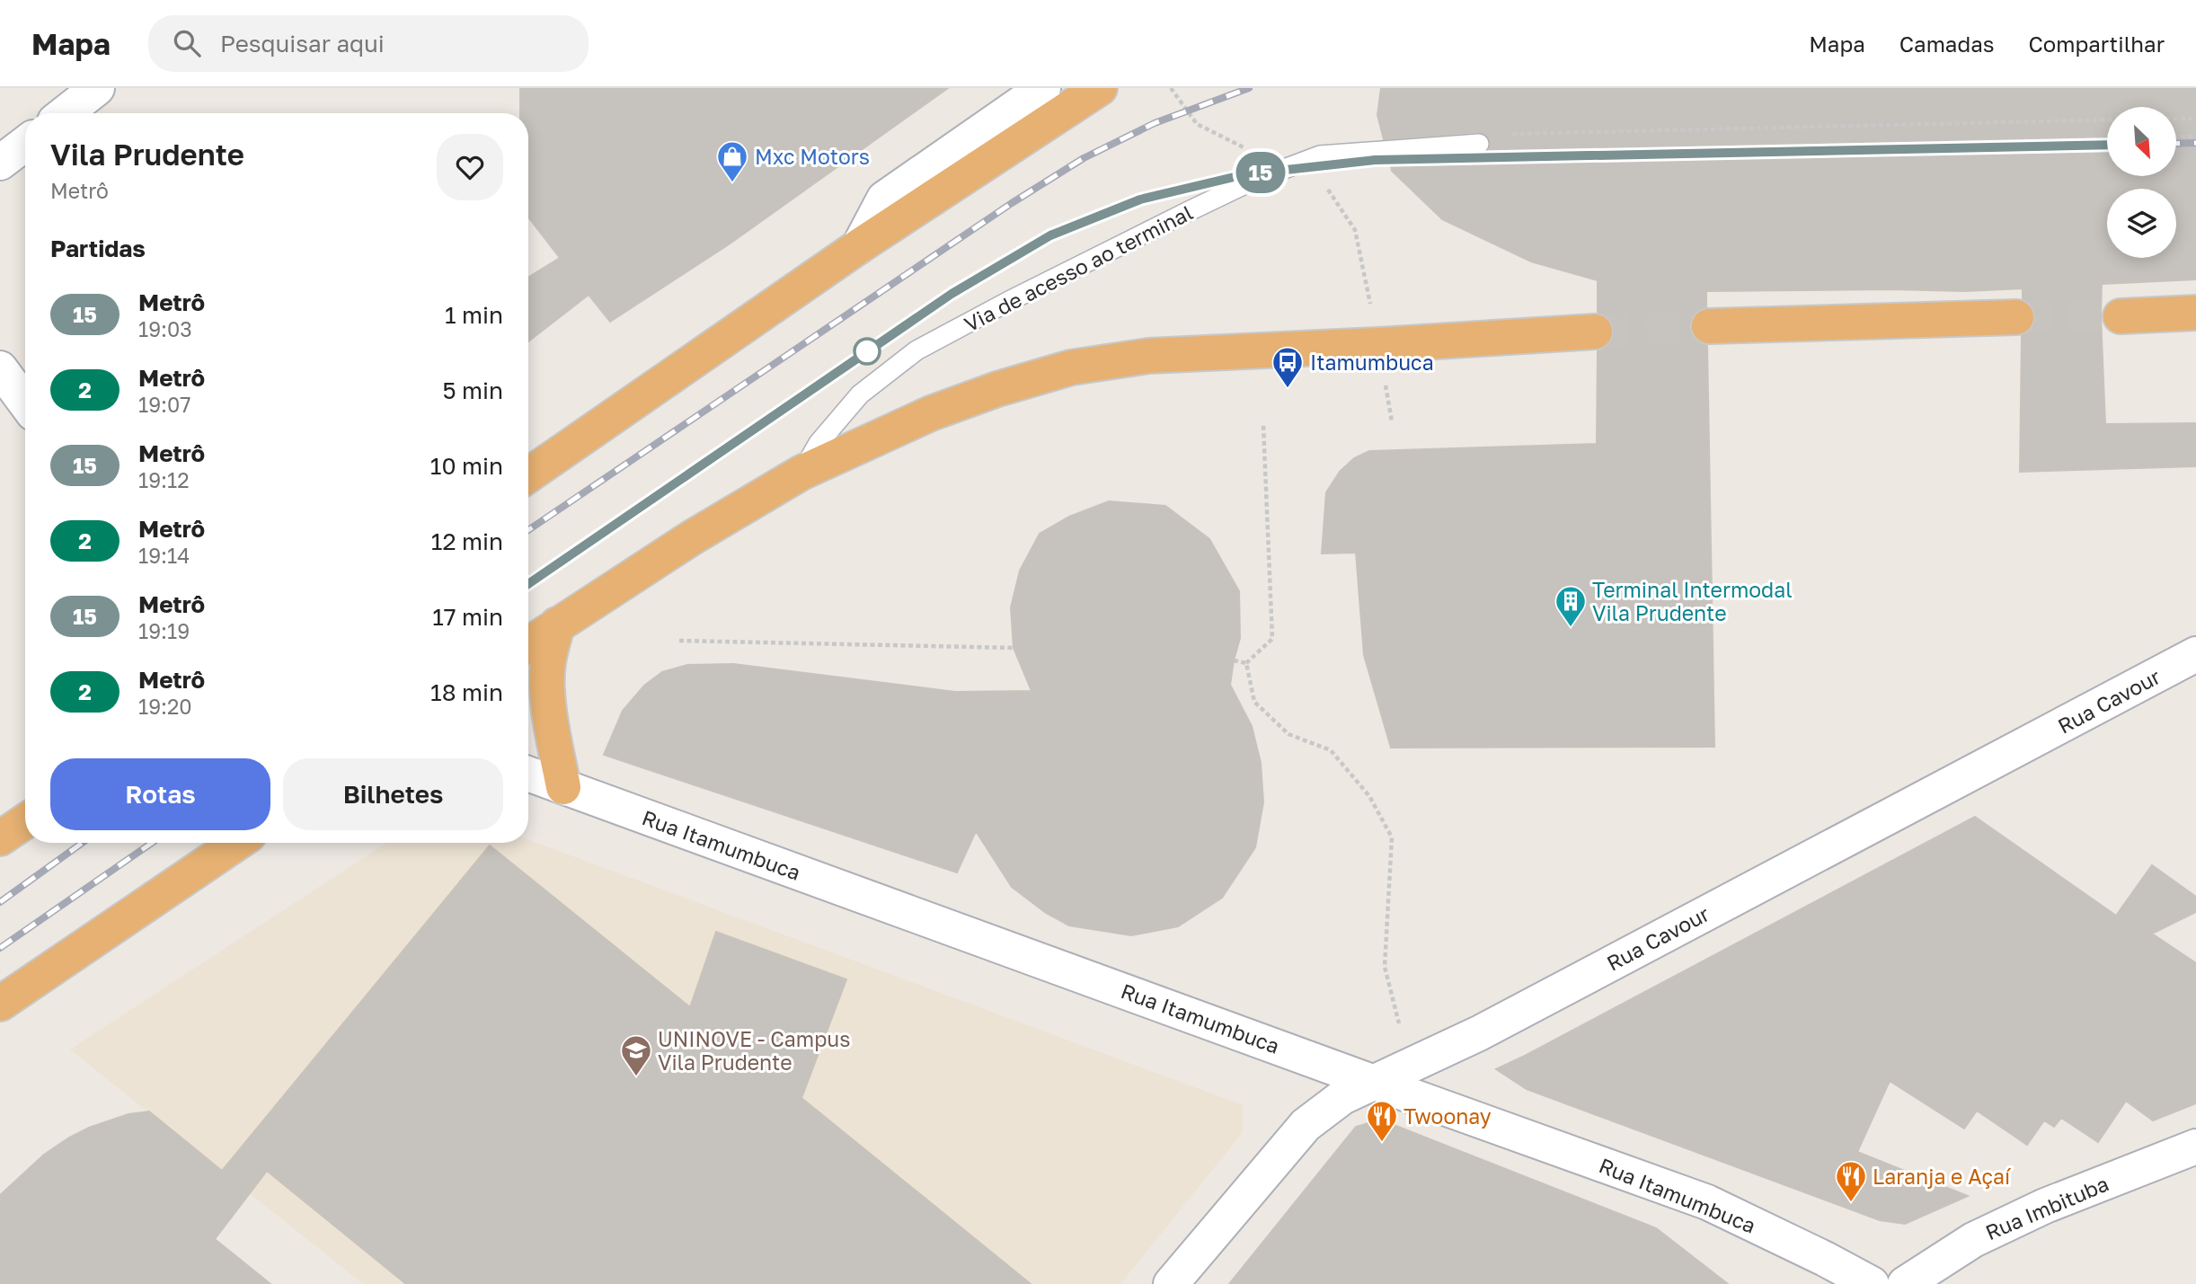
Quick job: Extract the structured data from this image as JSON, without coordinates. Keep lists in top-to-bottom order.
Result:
{
  "streets": {
    "street": ["Rua Cavour", "Rua Itamumbuca", "Rua Imbituba"],
    "lane": ["Via de acesso ao terminal"]
  },
  "crossings": [
    ["Rua Cavour", "Rua Itamumbuca"]
  ],
  "places": {
    "shop": ["Mxc Motors"],
    "bus stop": ["Itamumbuca"],
    "building": ["Terminal Intermodal Vila Prudente"],
    "school or university": ["UNINOVE - Campus Vila Prudente"],
    "restaurant": ["Twoonay", "Laranja e Açaí"]
  },
  "lines": ["metro line 15"],
  "north": "bottom right",
  "page": {
    "header": "Mapa",
    "search": "Pesquisar aqui",
    "nav": ["Mapa", "Camadas", "Compartilhar"],
    "on_map": "15",
    "heading": [
      ["Vila Prudente", "Metrô"],
      "Partidas"
    ],
    "list": [
      {
        "mark": "15",
        "name": "Metrô",
        "note": "19:03",
        "value": "1 min"
      },
      {
        "mark": "2",
        "name": "Metrô",
        "note": "19:07",
        "value": "5 min"
      },
      {
        "mark": "15",
        "name": "Metrô",
        "note": "19:12",
        "value": "10 min"
      },
      {
        "mark": "2",
        "name": "Metrô",
        "note": "19:14",
        "value": "12 min"
      },
      {
        "mark": "15",
        "name": "Metrô",
        "note": "19:19",
        "value": "17 min"
      },
      {
        "mark": "2",
        "name": "Metrô",
        "note": "19:20",
        "value": "18 min"
      }
    ],
    "buttons": ["Rotas", "Bilhetes"]
  }
}
